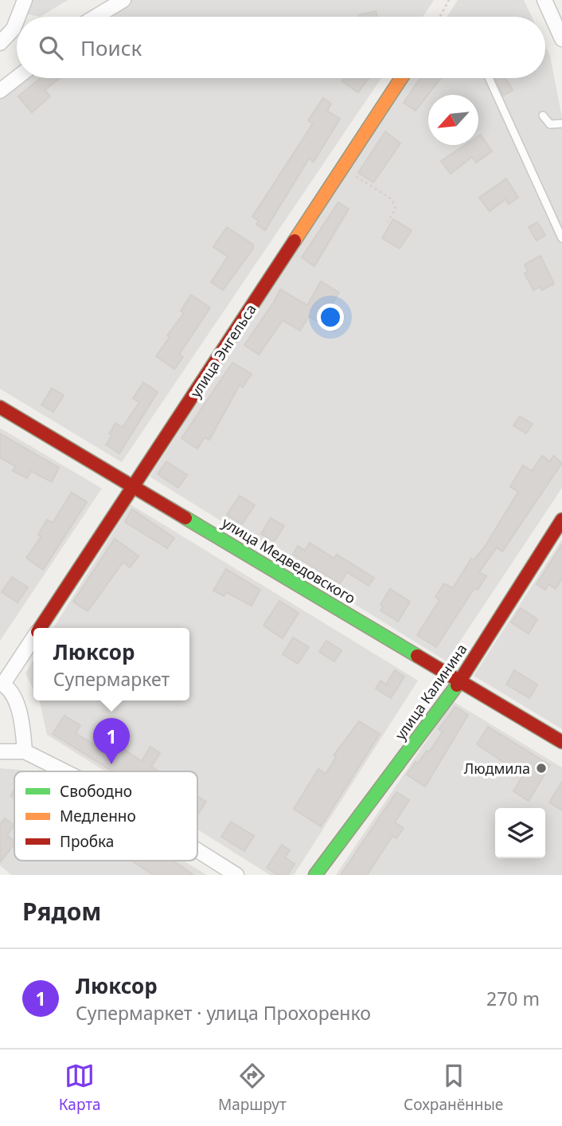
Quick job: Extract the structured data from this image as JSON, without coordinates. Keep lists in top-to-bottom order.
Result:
{
  "streets": {
    "street": ["улица Энгельса", "улица Медведовского", "улица Калинина"]
  },
  "crossings": [
    ["улица Энгельса", "улица Медведовского"],
    ["улица Медведовского", "улица Калинина"]
  ],
  "places": ["Людмила"],
  "legend": ["Свободно", "Медленно", "Пробка"],
  "north": "bottom left",
  "page": {
    "search": "Поиск",
    "popup": ["Люксор", "Супермаркет"],
    "pins": "1",
    "heading": "Рядом",
    "list": [
      {
        "mark": "1",
        "name": "Люксор",
        "note": "Супермаркет · улица Прохоренко",
        "value": "270 m"
      }
    ],
    "nav": ["Карта", "Маршрут", "Сохранённые"]
  }
}
